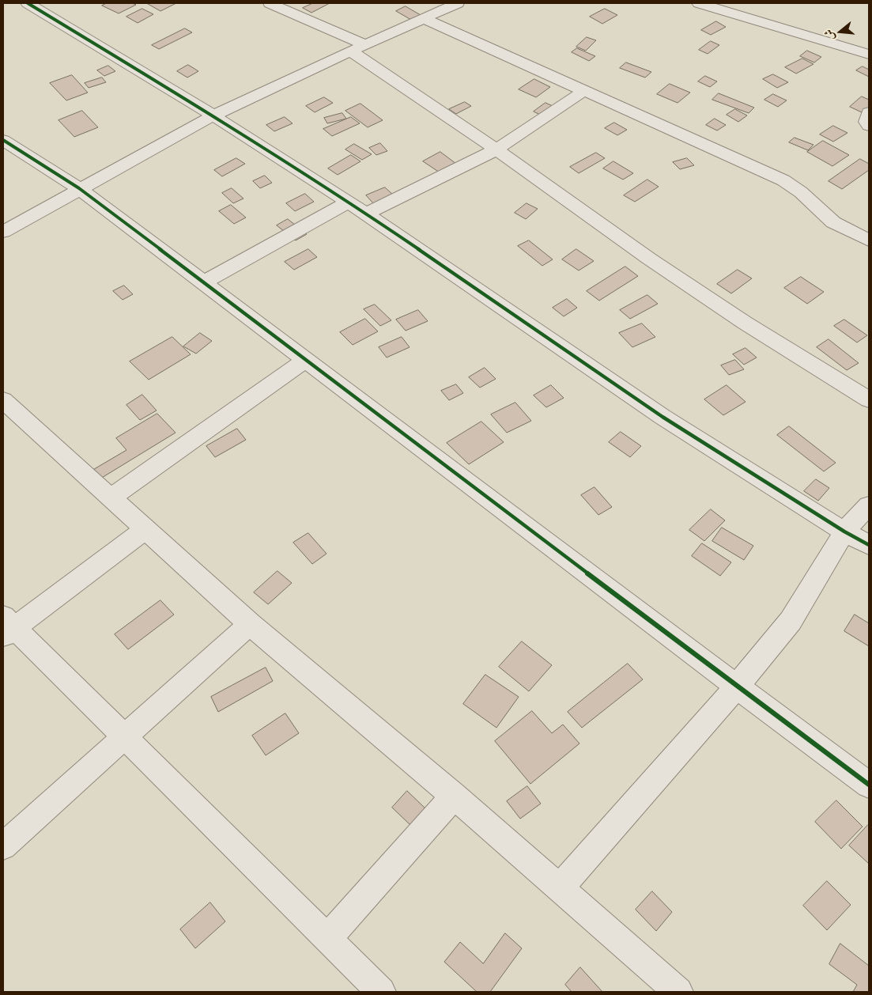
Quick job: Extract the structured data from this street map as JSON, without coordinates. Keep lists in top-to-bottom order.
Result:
{
  "north": "left"
}
